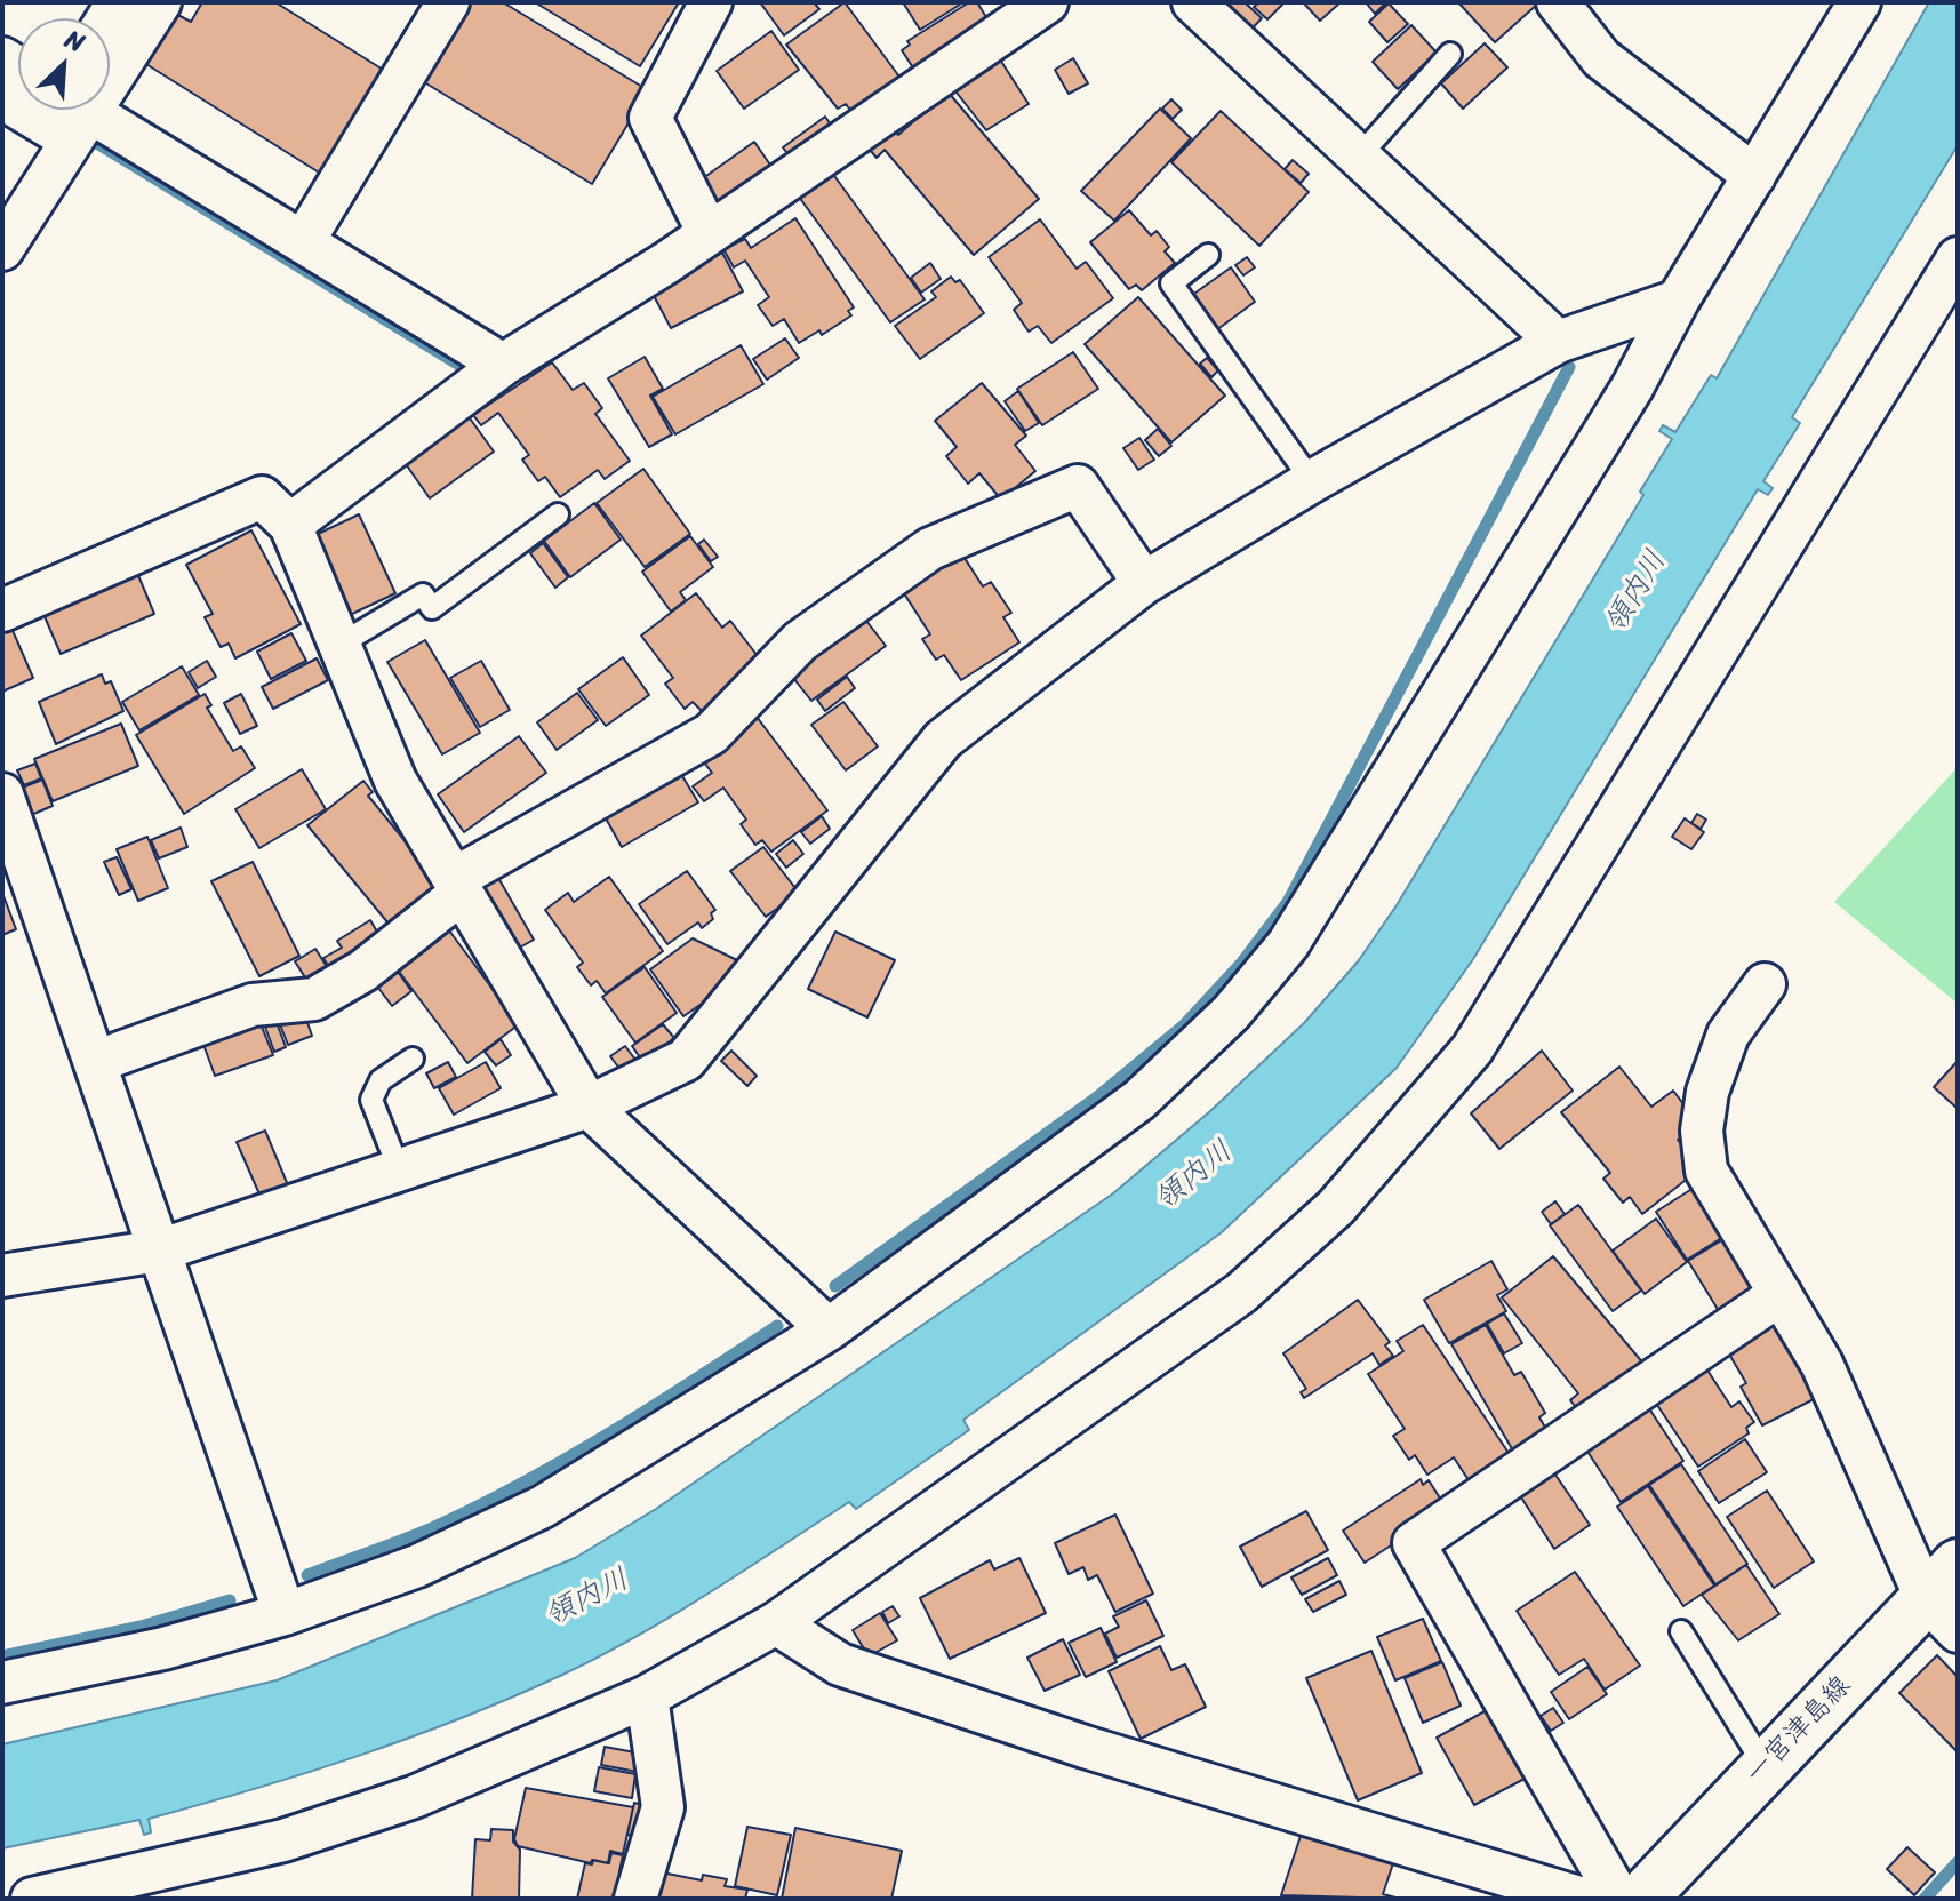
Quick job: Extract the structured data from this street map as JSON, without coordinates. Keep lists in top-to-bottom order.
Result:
{
  "streets": {
    "main road": ["一宮津島線"]
  },
  "water": ["領内川"],
  "north": "top right"
}
